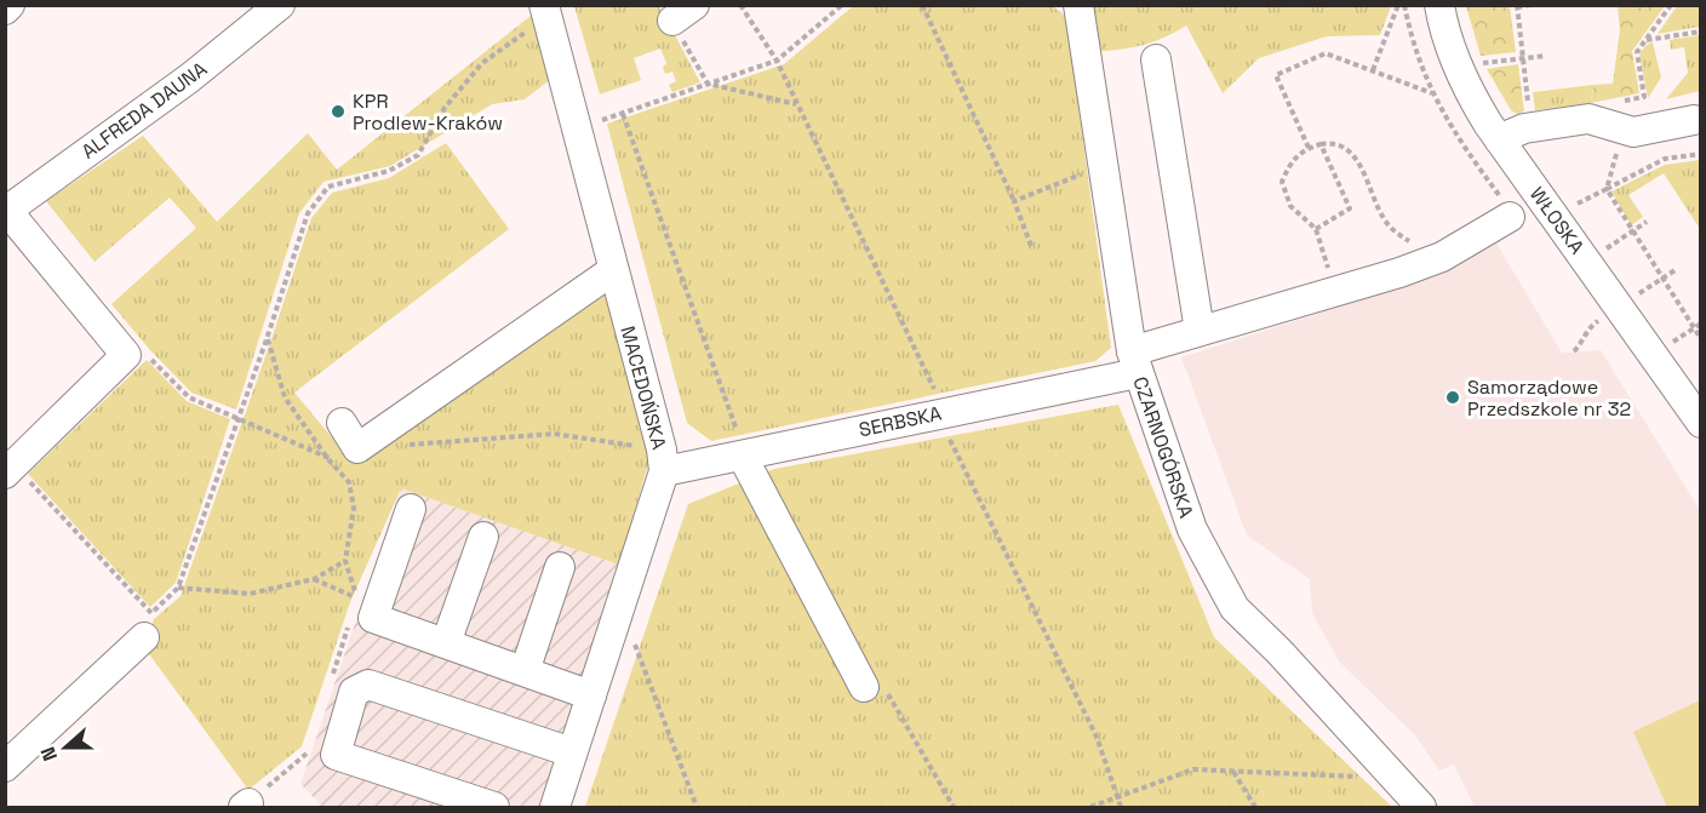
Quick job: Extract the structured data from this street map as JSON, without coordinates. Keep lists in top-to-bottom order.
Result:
{
  "streets": {
    "street": [
      "ALFREDA DAUNA",
      "WŁOSKA",
      "MACEDOŃSKA",
      "SERBSKA",
      "CZARNOGÓRSKA"
    ]
  },
  "crossings": [
    ["MACEDOŃSKA", "SERBSKA"],
    ["SERBSKA", "CZARNOGÓRSKA"]
  ],
  "places": ["KPR Prodlew-Kraków", "Samorządowe Przedszkole nr 32"],
  "north": "left"
}
